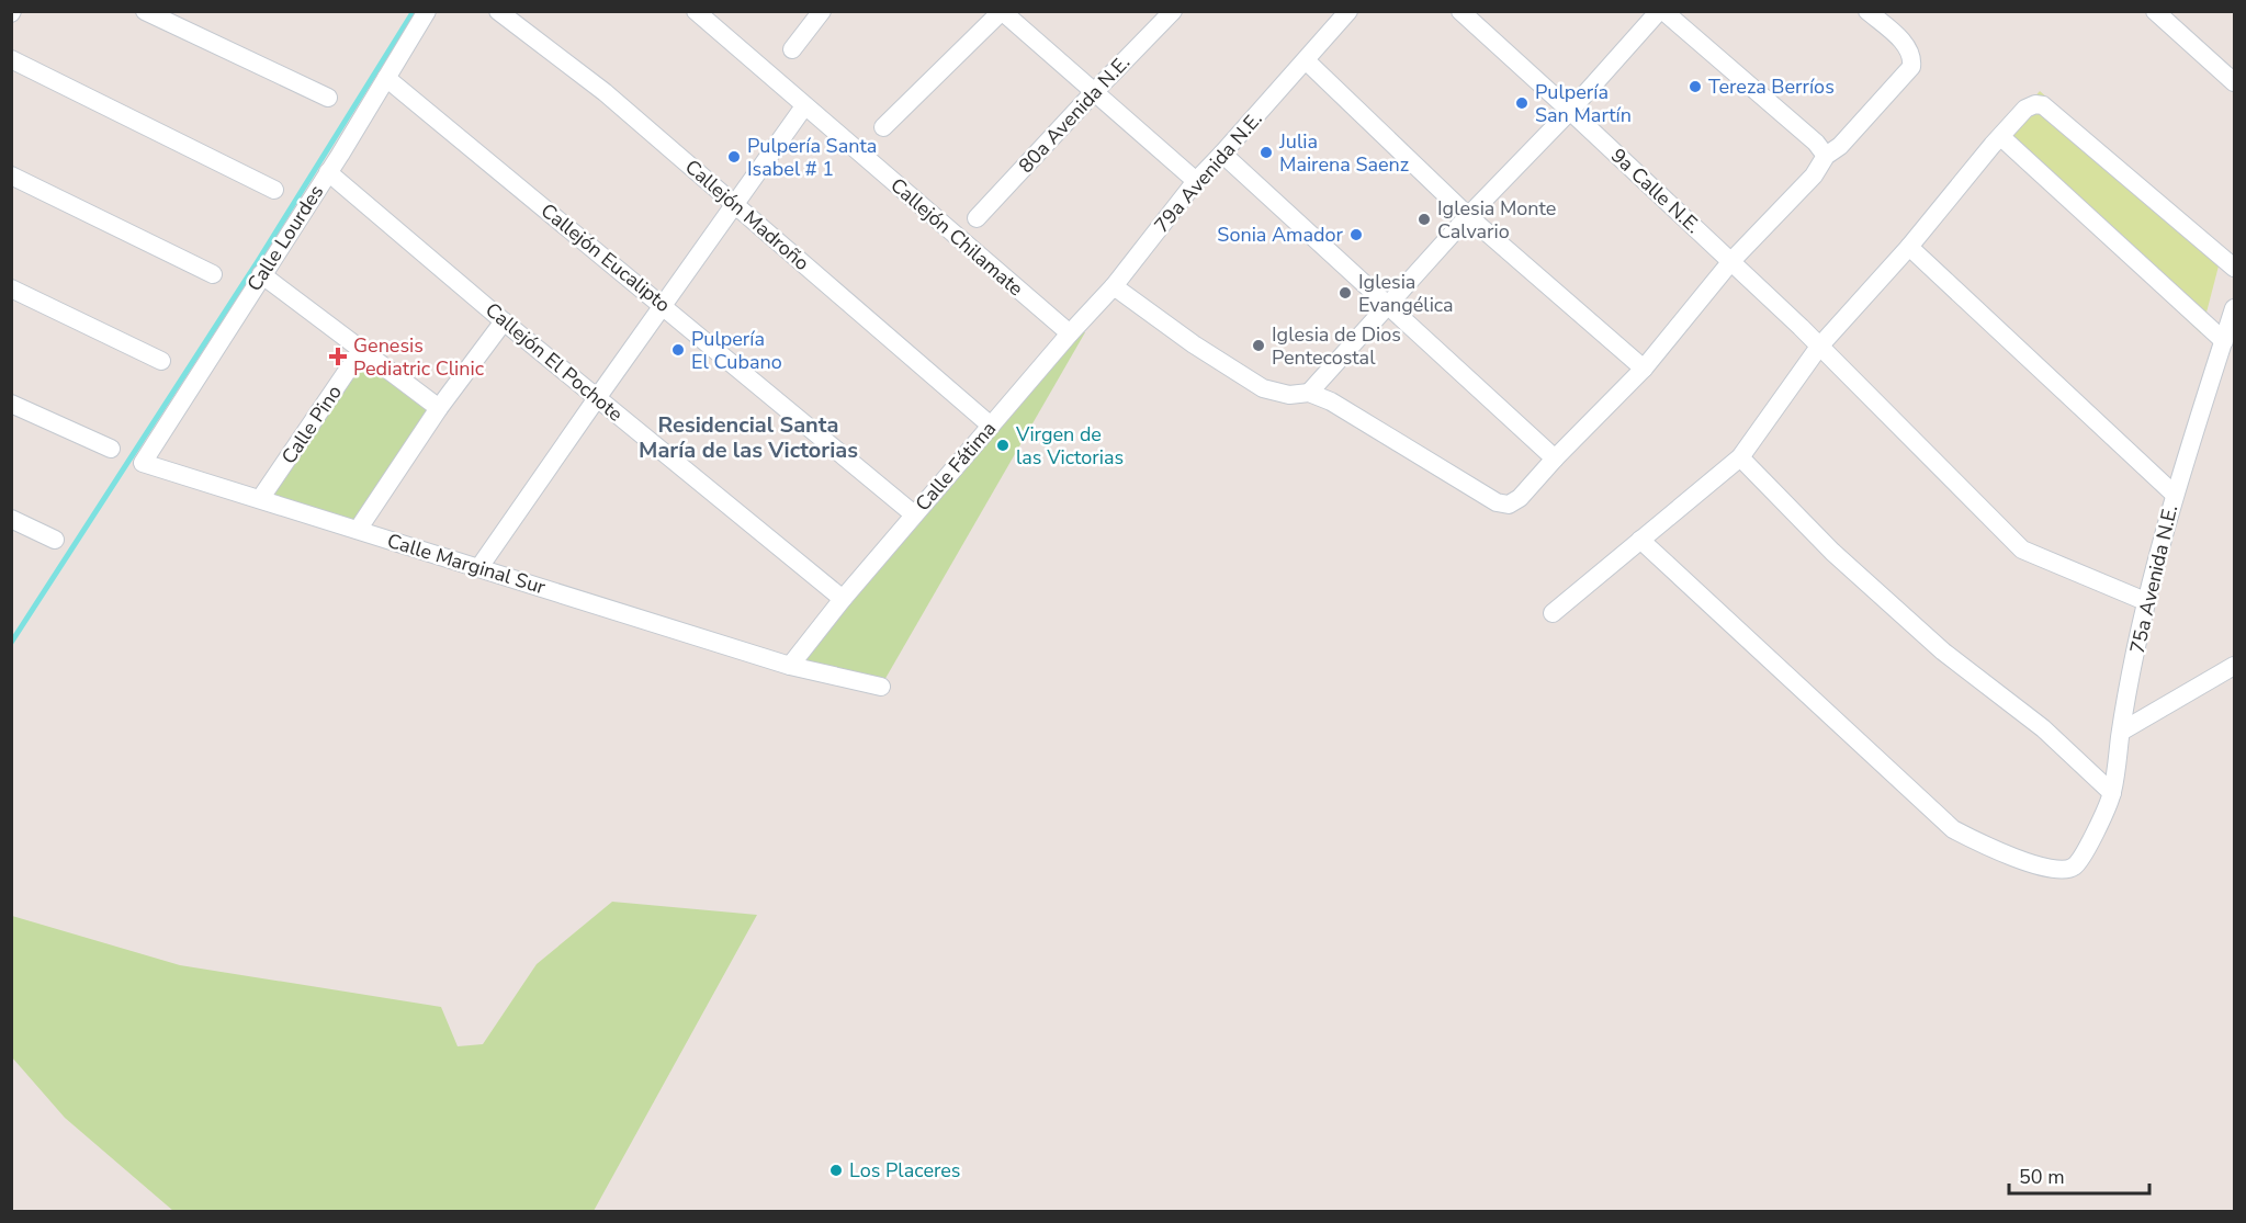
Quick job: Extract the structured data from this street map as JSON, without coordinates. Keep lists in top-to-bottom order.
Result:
{
  "streets": {
    "street": [
      "80a Avenida N.E.",
      "79a Avenida N.E.",
      "9a Calle N.E.",
      "Callejón Madroño",
      "Callejón Chilamate",
      "Calle Lourdes",
      "Callejón Eucalipto",
      "Callejón El Pochote",
      "Calle Pino",
      "Calle Fátima",
      "Calle Marginal Sur",
      "75a Avenida N.E."
    ]
  },
  "crossings": [
    ["79a Avenida N.E.", "Callejón Chilamate"],
    ["79a Avenida N.E.", "Calle Fátima"],
    ["9a Calle N.E.", "75a Avenida N.E."],
    ["Callejón Madroño", "Calle Fátima"],
    ["Callejón Chilamate", "Calle Fátima"],
    ["Calle Lourdes", "Callejón Eucalipto"],
    ["Calle Lourdes", "Callejón El Pochote"],
    ["Calle Lourdes", "Calle Marginal Sur"],
    ["Callejón Eucalipto", "Calle Fátima"],
    ["Callejón El Pochote", "Calle Fátima"],
    ["Calle Pino", "Calle Marginal Sur"],
    ["Calle Fátima", "Calle Marginal Sur"]
  ],
  "districts": ["Residencial Santa María de las Victorias"],
  "places": {
    "other": [
      "Tereza Berríos",
      "Pulpería San Martín",
      "Julia Mairena Saenz",
      "Pulpería Santa Isabel # 1",
      "Iglesia Monte Calvario",
      "Sonia Amador",
      "Iglesia Evangélica",
      "Iglesia de Dios Pentecostal",
      "Pulpería El Cubano",
      "Virgen de las Victorias",
      "Los Placeres"
    ],
    "health": ["Genesis Pediatric Clinic"]
  },
  "scale_bar": "50 m"
}
